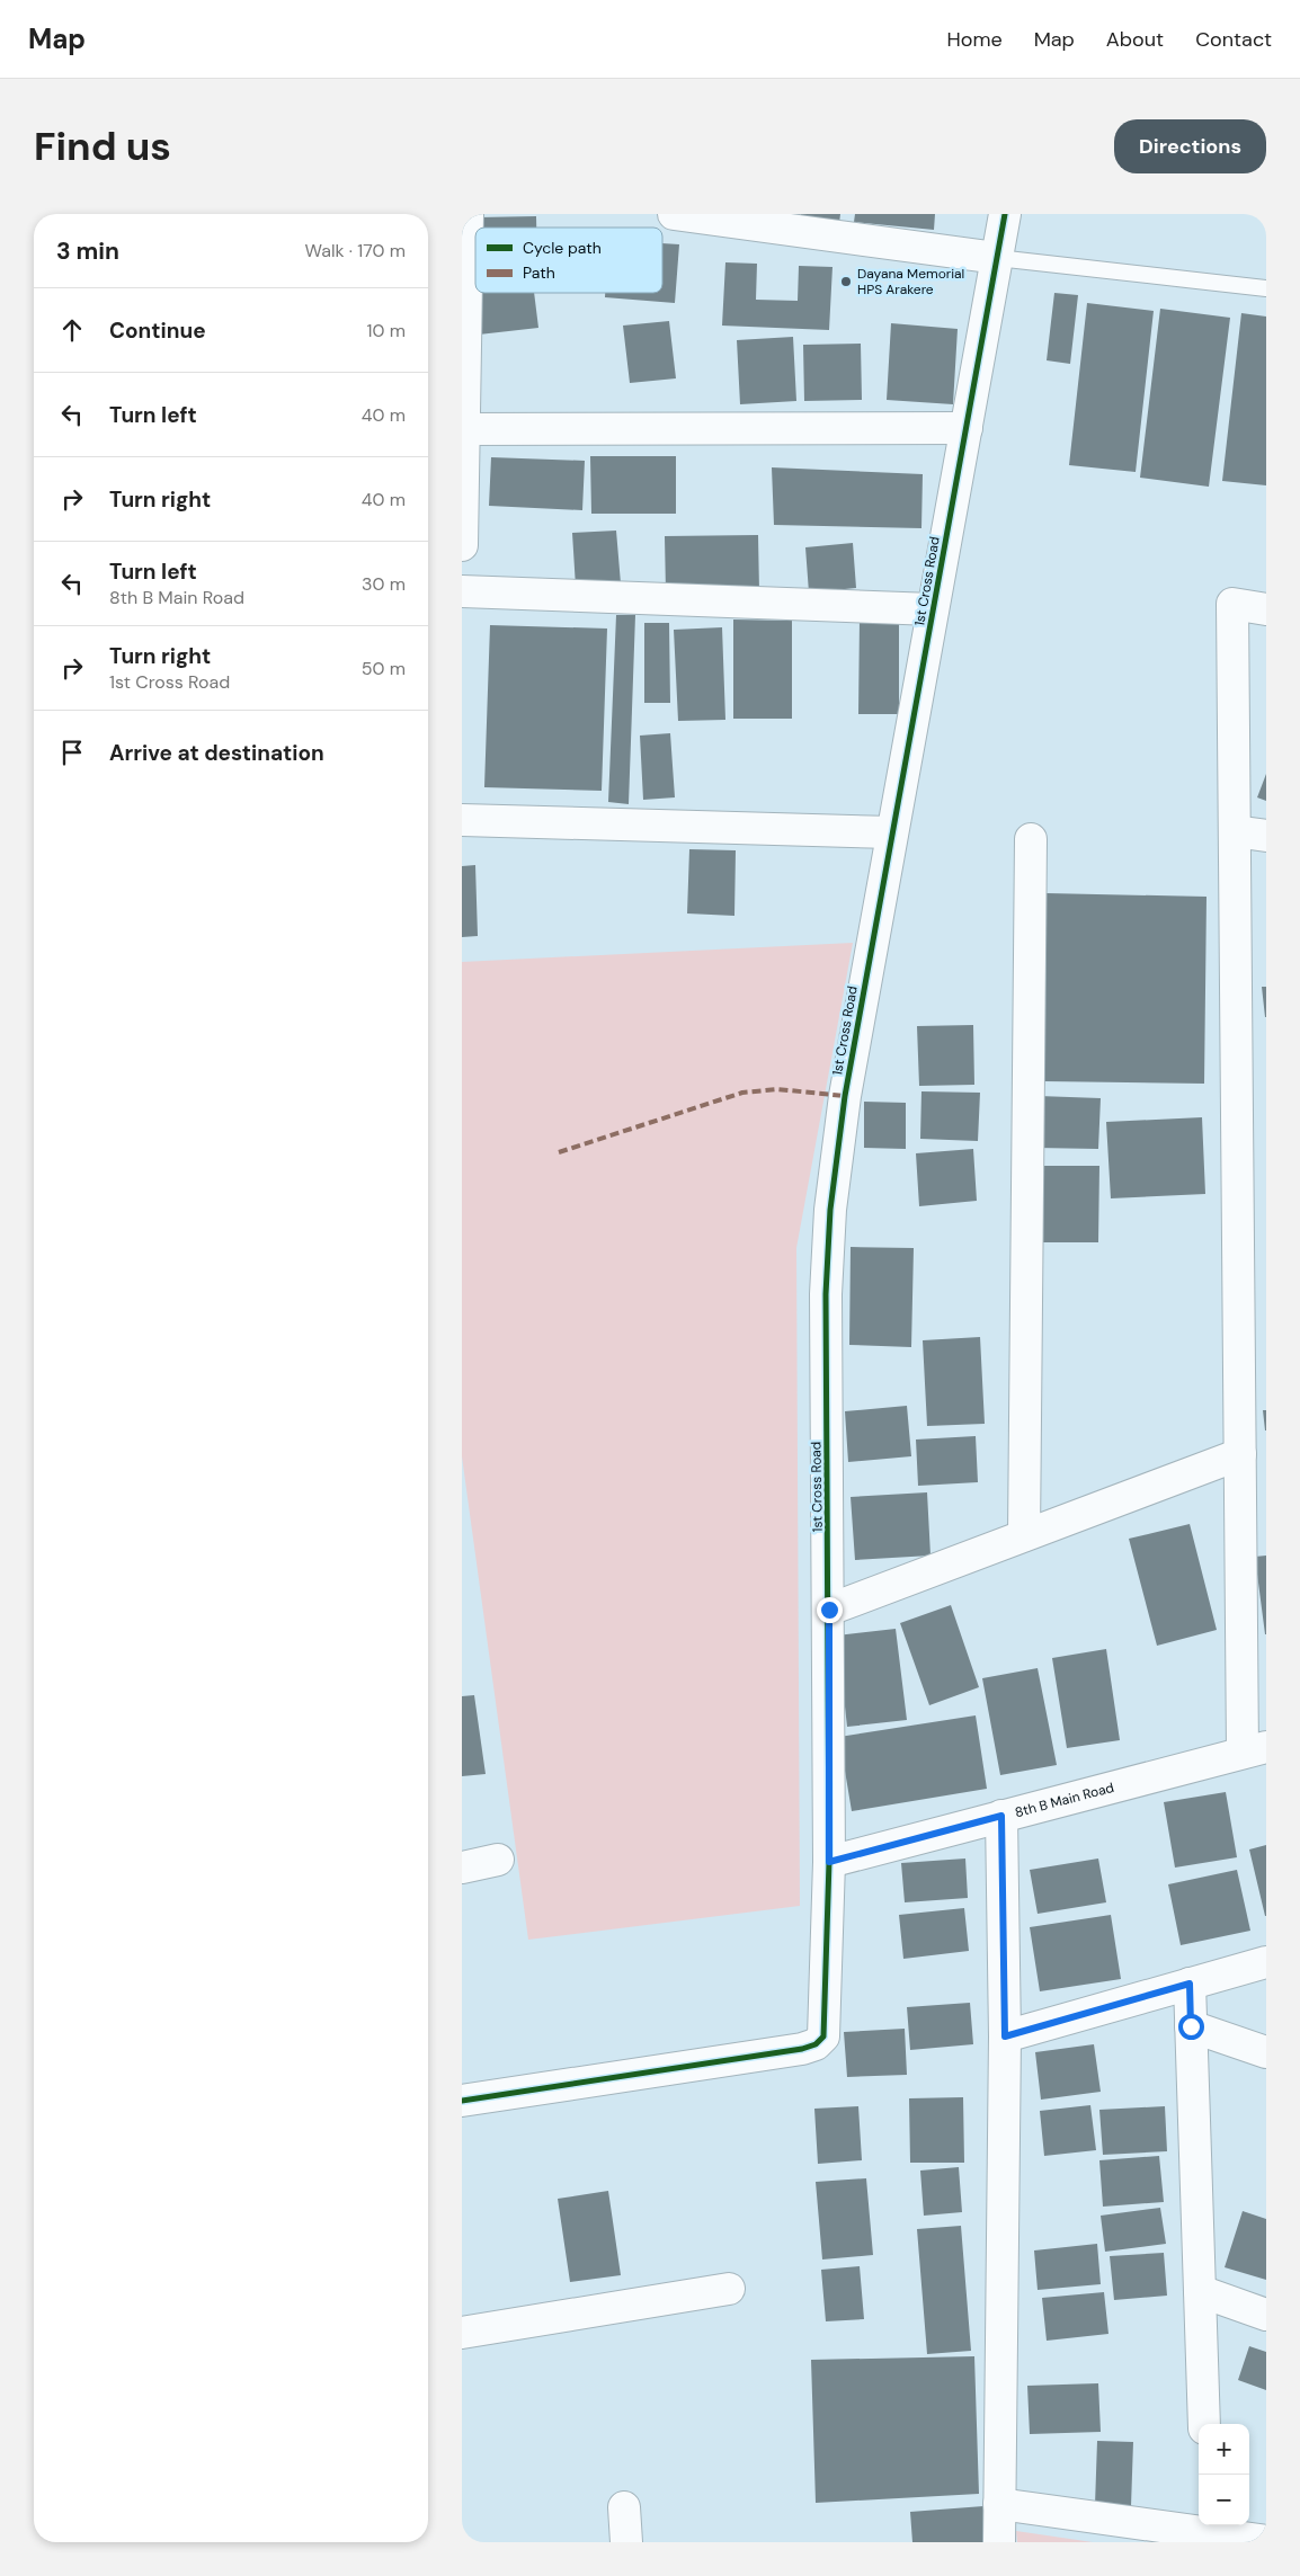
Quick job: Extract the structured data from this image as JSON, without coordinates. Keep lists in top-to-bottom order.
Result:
{
  "streets": {
    "street": ["1st Cross Road", "8th B Main Road"]
  },
  "crossings": [
    ["1st Cross Road", "8th B Main Road"]
  ],
  "places": ["Dayana Memorial HPS Arakere"],
  "legend": ["Cycle path", "Path"],
  "page": {
    "header": "Map",
    "nav": [
      "Home",
      "Map",
      "About",
      "Contact"
    ],
    "buttons": "Directions",
    "title": "Find us",
    "heading": ["3 min", "Walk · 170 m"],
    "list": [
      ["Continue", "10 m"],
      ["Turn left", "40 m"],
      ["Turn right", "40 m"],
      ["Turn left", "8th B Main Road", "30 m"],
      ["Turn right", "1st Cross Road", "50 m"],
      "Arrive at destination"
    ],
    "map_buttons": ["+", "−"]
  }
}
